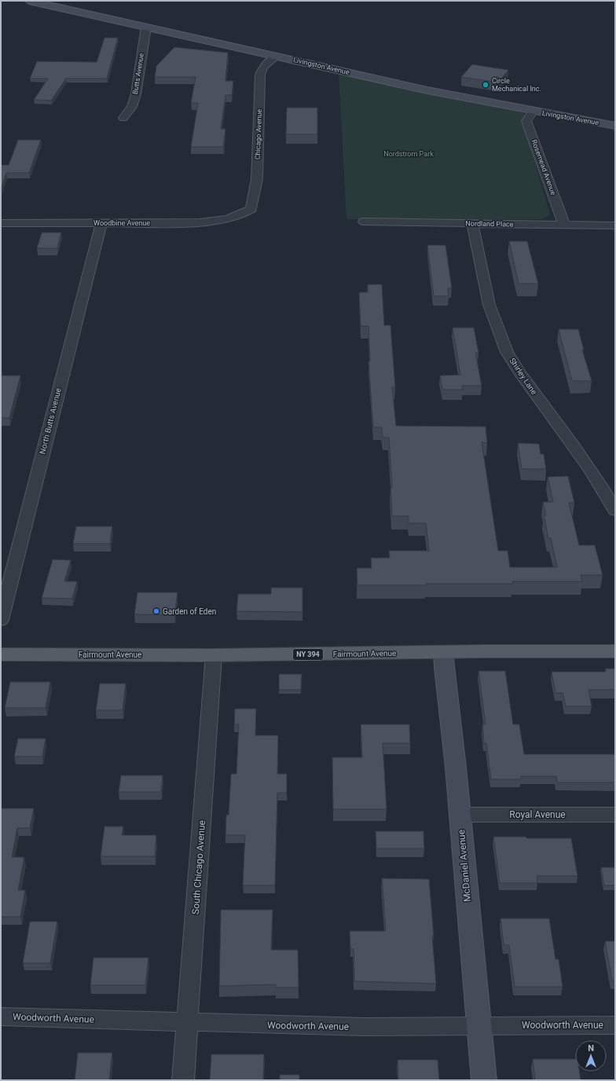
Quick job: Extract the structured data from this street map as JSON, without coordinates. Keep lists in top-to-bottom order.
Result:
{
  "streets": {
    "main road": ["Fairmount Avenue", "NY 394"],
    "street": [
      "Livingston Avenue",
      "Butts Avenue",
      "Chicago Avenue",
      "Rosemead Avenue",
      "Woodbine Avenue",
      "Nordland Place",
      "Shirley Lane",
      "North Butts Avenue",
      "Royal Avenue",
      "McDaniel Avenue",
      "South Chicago Avenue",
      "Woodworth Avenue"
    ]
  },
  "crossings": [
    ["Livingston Avenue", "Butts Avenue"],
    ["Livingston Avenue", "Chicago Avenue"],
    ["Livingston Avenue", "Rosemead Avenue"],
    ["Chicago Avenue", "Woodbine Avenue"],
    ["Rosemead Avenue", "Nordland Place"],
    ["Woodbine Avenue", "North Butts Avenue"],
    ["Nordland Place", "Shirley Lane"],
    ["Fairmount Avenue", "McDaniel Avenue"],
    ["Fairmount Avenue", "South Chicago Avenue"],
    ["Royal Avenue", "McDaniel Avenue"],
    ["McDaniel Avenue", "Woodworth Avenue"],
    ["South Chicago Avenue", "Woodworth Avenue"]
  ],
  "parks": ["Nordstrom Park"],
  "places": ["Circle Mechanical Inc.", "Garden of Eden"],
  "north": "top"
}
